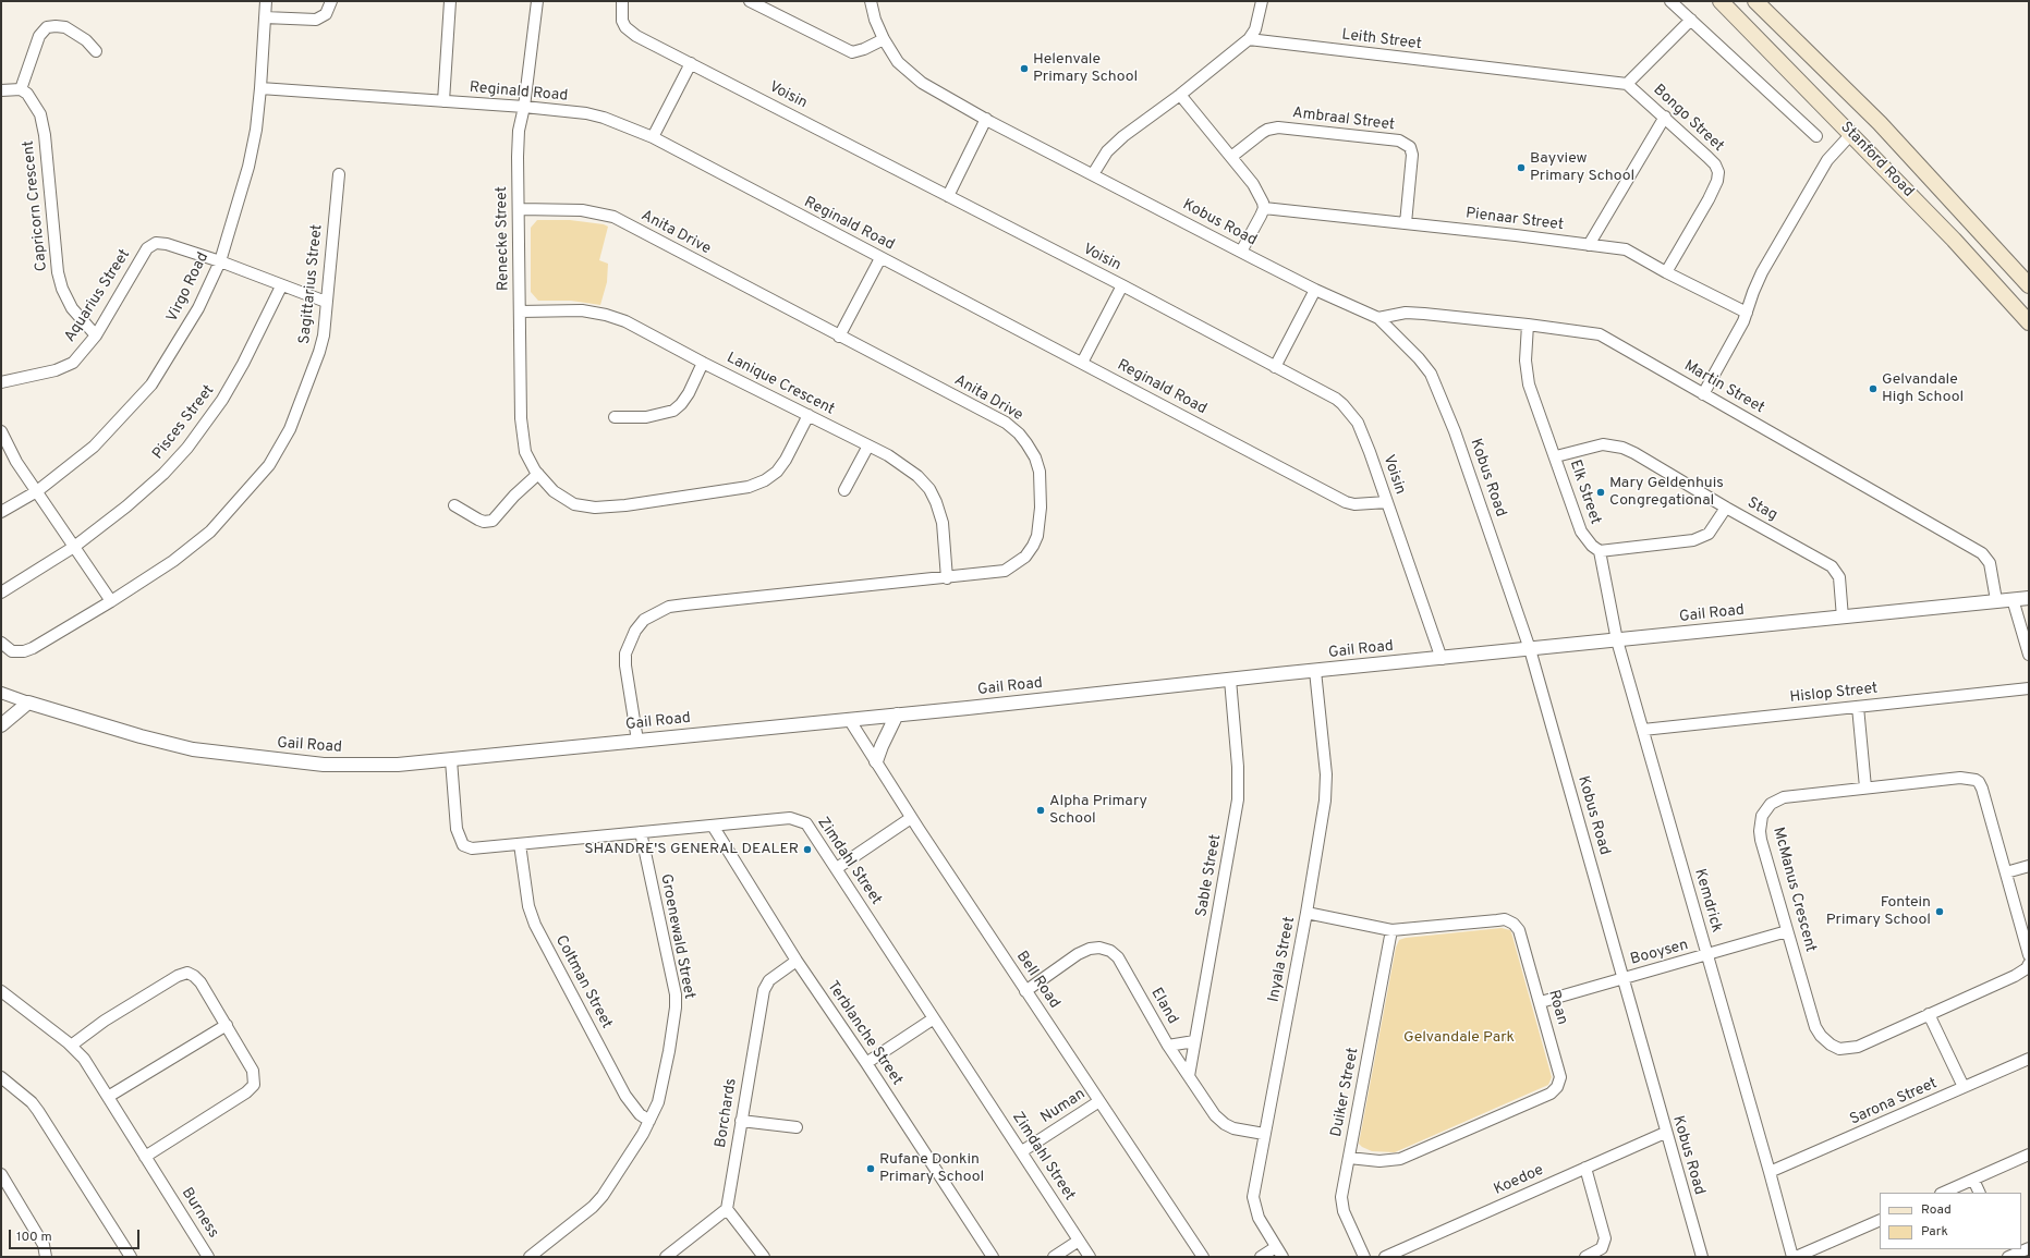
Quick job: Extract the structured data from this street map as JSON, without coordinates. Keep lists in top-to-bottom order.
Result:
{
  "streets": {
    "main road": ["Stanford Road"],
    "street": [
      "Leith Street",
      "Reginald Road",
      "Voisin",
      "Bongo Street",
      "Ambraal Street",
      "Capricorn Crescent",
      "Pienaar Street",
      "Kobus Road",
      "Anita Drive",
      "Renecke Street",
      "Sagittarius Street",
      "Virgo Road",
      "Aquarius Street",
      "Lanique Crescent",
      "Martin Street",
      "Pisces Street",
      "Elk Street",
      "Stag",
      "Gail Road",
      "Hislop Street",
      "Zimdahl Street",
      "Sable Street",
      "McManus Crescent",
      "Kemdrick",
      "Groenewald Street",
      "Booysen",
      "Inyala Street",
      "Bell Road",
      "Coltman Street",
      "Eland",
      "Roan",
      "Terblanche Street",
      "Duiker Street",
      "Sarona Street",
      "Numan",
      "Borchards",
      "Koedoe",
      "Burness"
    ]
  },
  "crossings": [
    ["Leith Street", "Bongo Street"],
    ["Reginald Road", "Voisin"],
    ["Reginald Road", "Renecke Street"],
    ["Reginald Road", "Virgo Road"],
    ["Voisin", "Gail Road"],
    ["Bongo Street", "Pienaar Street"],
    ["Ambraal Street", "Pienaar Street"],
    ["Capricorn Crescent", "Aquarius Street"],
    ["Kobus Road", "Martin Street"],
    ["Kobus Road", "Gail Road"],
    ["Kobus Road", "Booysen"],
    ["Kobus Road", "Koedoe"],
    ["Anita Drive", "Renecke Street"],
    ["Anita Drive", "Lanique Crescent"],
    ["Anita Drive", "Gail Road"],
    ["Renecke Street", "Lanique Crescent"],
    ["Virgo Road", "Aquarius Street"],
    ["Martin Street", "Elk Street"],
    ["Martin Street", "Gail Road"],
    ["Elk Street", "Stag"],
    ["Elk Street", "Kemdrick"],
    ["Stag", "Gail Road"],
    ["Gail Road", "Zimdahl Street"],
    ["Gail Road", "Sable Street"],
    ["Gail Road", "Kemdrick"],
    ["Gail Road", "Inyala Street"],
    ["Gail Road", "Bell Road"],
    ["Hislop Street", "Kemdrick"],
    ["Zimdahl Street", "Groenewald Street"],
    ["Zimdahl Street", "Coltman Street"],
    ["Zimdahl Street", "Terblanche Street"],
    ["Zimdahl Street", "Numan"],
    ["Sable Street", "Eland"],
    ["McManus Crescent", "Booysen"],
    ["Kemdrick", "Booysen"],
    ["Kemdrick", "Sarona Street"],
    ["Groenewald Street", "Coltman Street"],
    ["Booysen", "Roan"],
    ["Inyala Street", "Eland"],
    ["Inyala Street", "Roan"],
    ["Bell Road", "Eland"],
    ["Bell Road", "Numan"],
    ["Roan", "Duiker Street"],
    ["Terblanche Street", "Borchards"]
  ],
  "parks": ["Gelvandale Park"],
  "places": [
    "Helenvale Primary School",
    "Bayview Primary School",
    "Gelvandale High School",
    "Mary Geldenhuis Congregational",
    "Alpha Primary School",
    "SHANDRE'S GENERAL DEALER",
    "Fontein Primary School",
    "Rufane Donkin Primary School"
  ],
  "legend": ["Road", "Park"],
  "scale_bar": "100 m"
}
